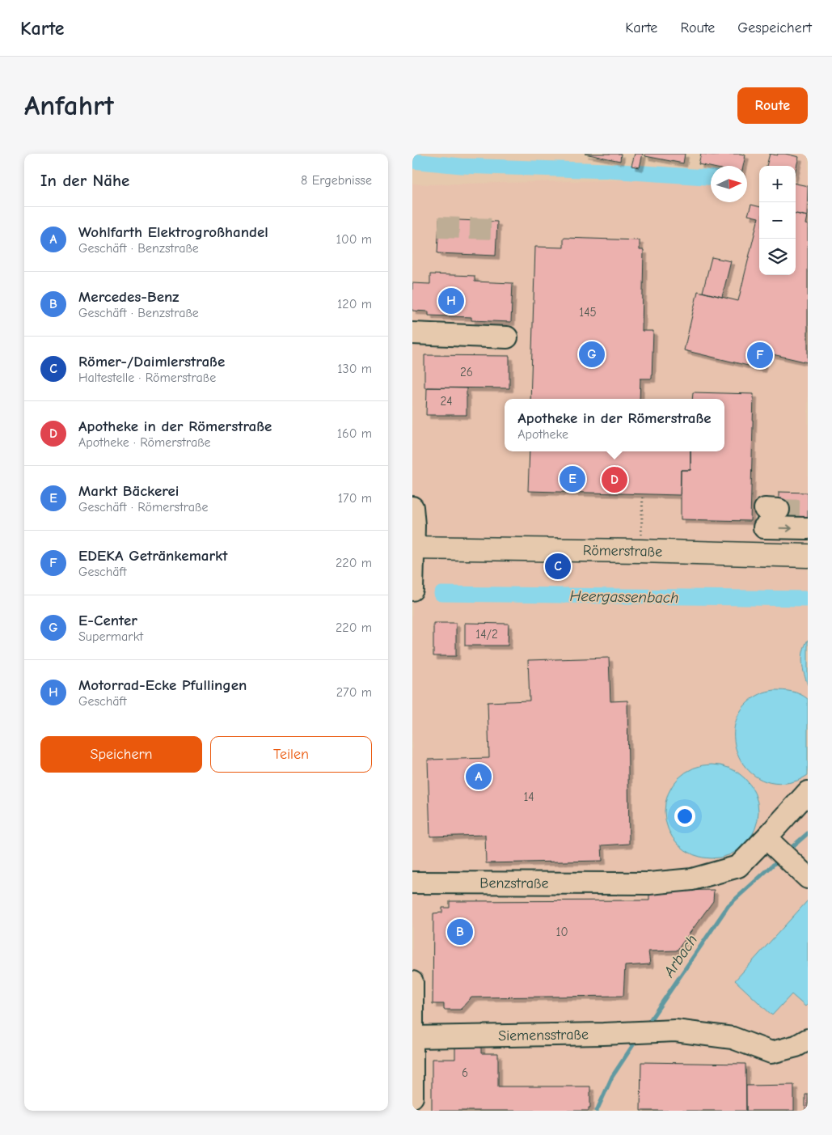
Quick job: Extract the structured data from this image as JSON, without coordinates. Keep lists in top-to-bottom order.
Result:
{
  "streets": {
    "main road": ["Römerstraße"],
    "street": ["Benzstraße", "Siemensstraße"]
  },
  "water": ["Heergassenbach", "Arbach"],
  "house_numbers": [
    "145",
    "26",
    "24",
    "14/2",
    "14",
    "10",
    "6"
  ],
  "north": "right",
  "page": {
    "header": "Karte",
    "nav": ["Karte", "Route", "Gespeichert"],
    "buttons": [
      "Route",
      ["Speichern", "Teilen"]
    ],
    "title": "Anfahrt",
    "heading": ["In der Nähe", "8 Ergebnisse"],
    "map_buttons": ["+", "−"],
    "list": [
      {
        "mark": "A",
        "name": "Wohlfarth Elektrogroßhandel",
        "note": "Geschäft · Benzstraße",
        "value": "100 m"
      },
      {
        "mark": "B",
        "name": "Mercedes-Benz",
        "note": "Geschäft · Benzstraße",
        "value": "120 m"
      },
      {
        "mark": "C",
        "name": "Römer-/Daimlerstraße",
        "note": "Haltestelle · Römerstraße",
        "value": "130 m"
      },
      {
        "mark": "D",
        "name": "Apotheke in der Römerstraße",
        "note": "Apotheke · Römerstraße",
        "value": "160 m"
      },
      {
        "mark": "E",
        "name": "Markt Bäckerei",
        "note": "Geschäft · Römerstraße",
        "value": "170 m"
      },
      {
        "mark": "F",
        "name": "EDEKA Getränkemarkt",
        "note": "Geschäft",
        "value": "220 m"
      },
      {
        "mark": "G",
        "name": "E-Center",
        "note": "Supermarkt",
        "value": "220 m"
      },
      {
        "mark": "H",
        "name": "Motorrad-Ecke Pfullingen",
        "note": "Geschäft",
        "value": "270 m"
      }
    ],
    "pins": [
      "H",
      "G",
      "F",
      "E",
      "D",
      "C",
      "A",
      "B"
    ],
    "popup": ["Apotheke in der Römerstraße", "Apotheke"]
  }
}
